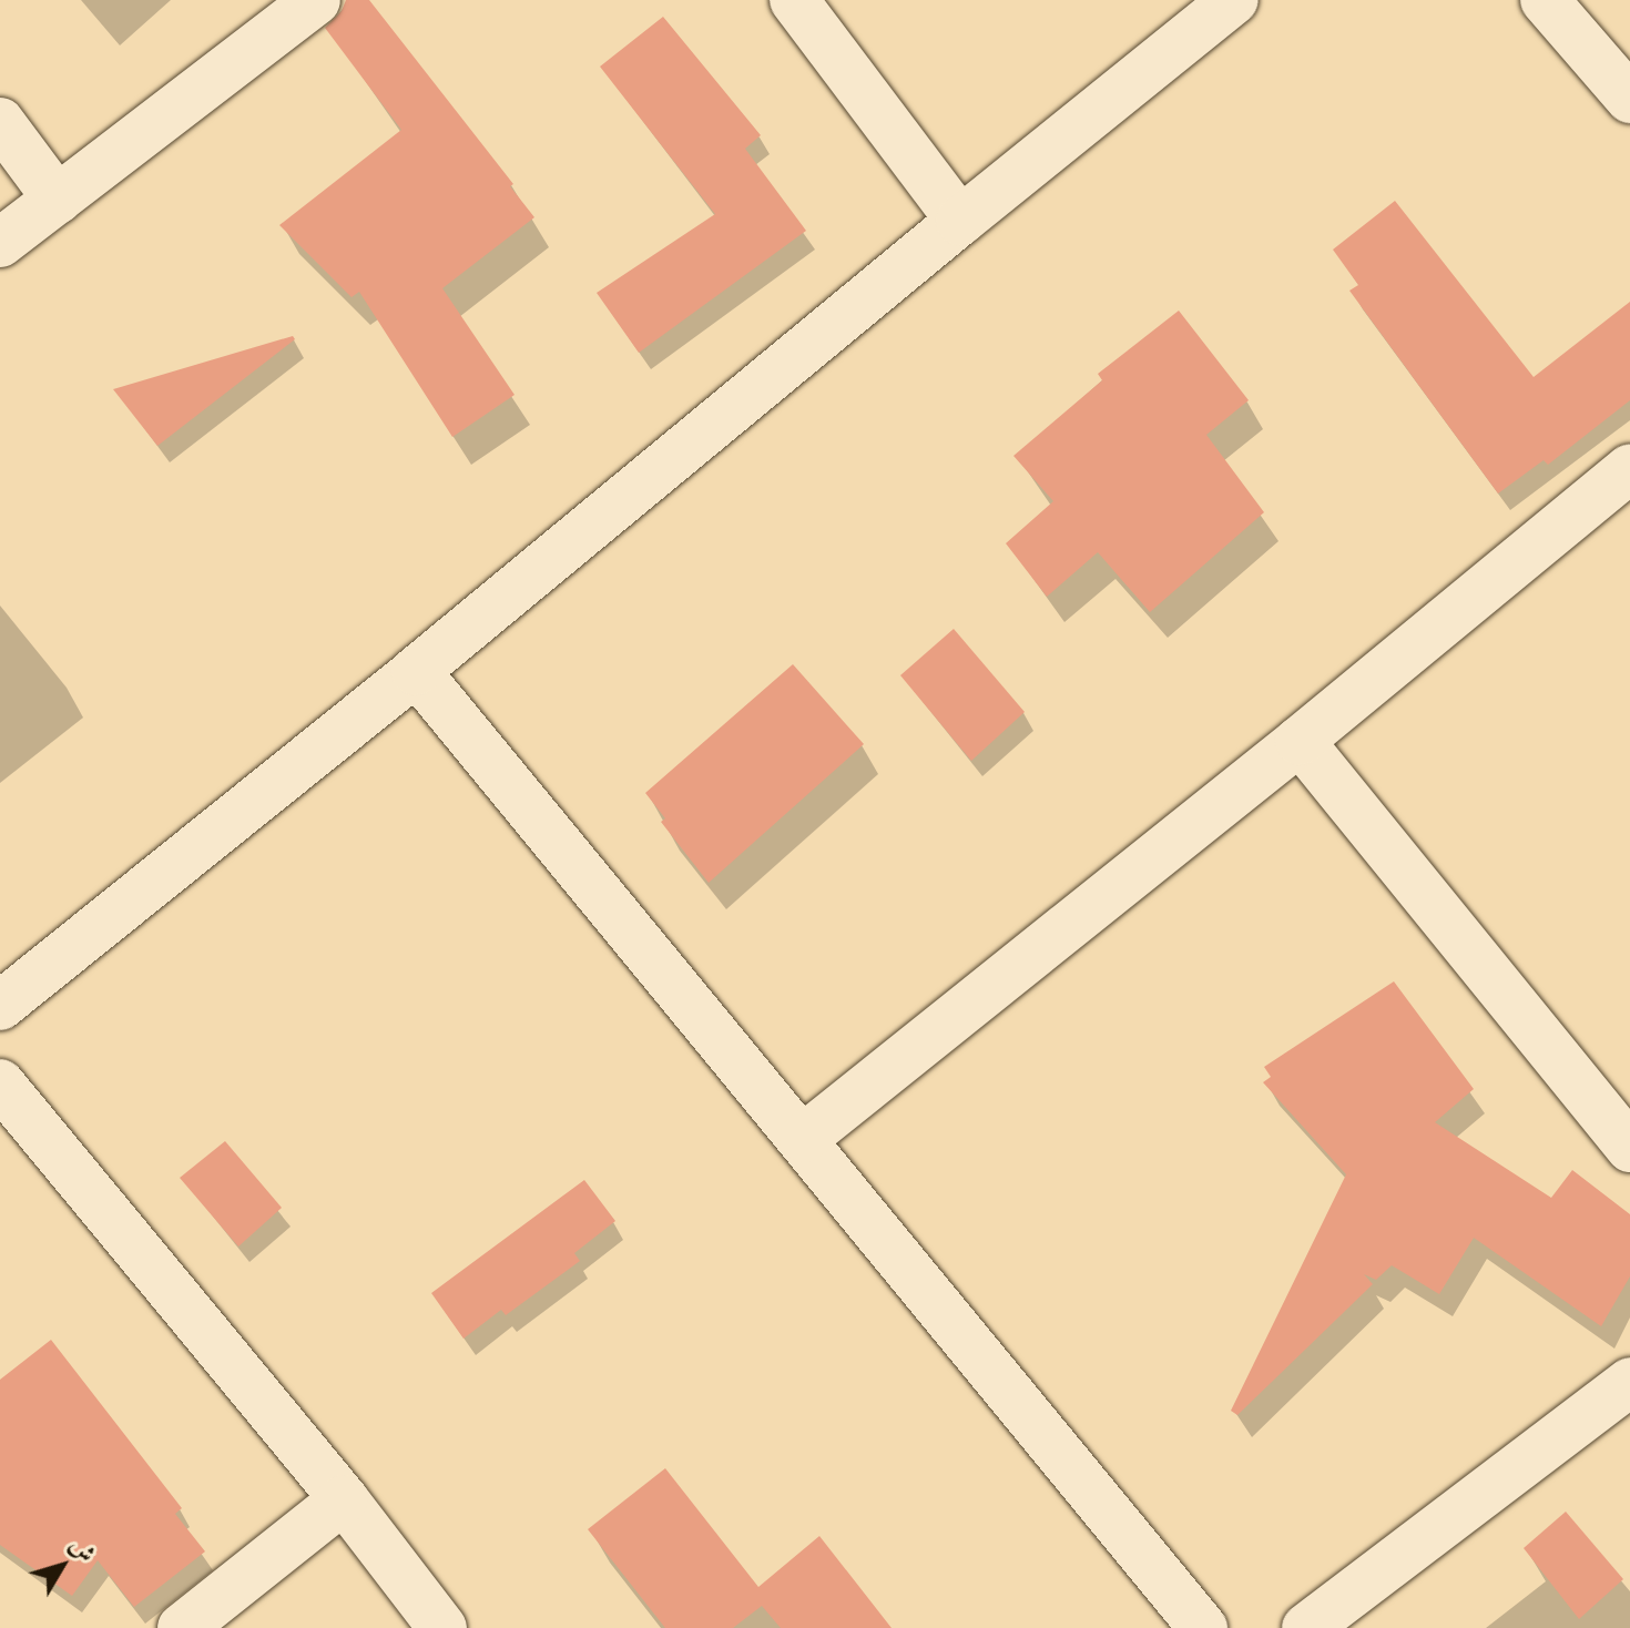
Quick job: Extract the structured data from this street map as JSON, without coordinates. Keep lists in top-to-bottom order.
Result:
{
  "north": "top right"
}
